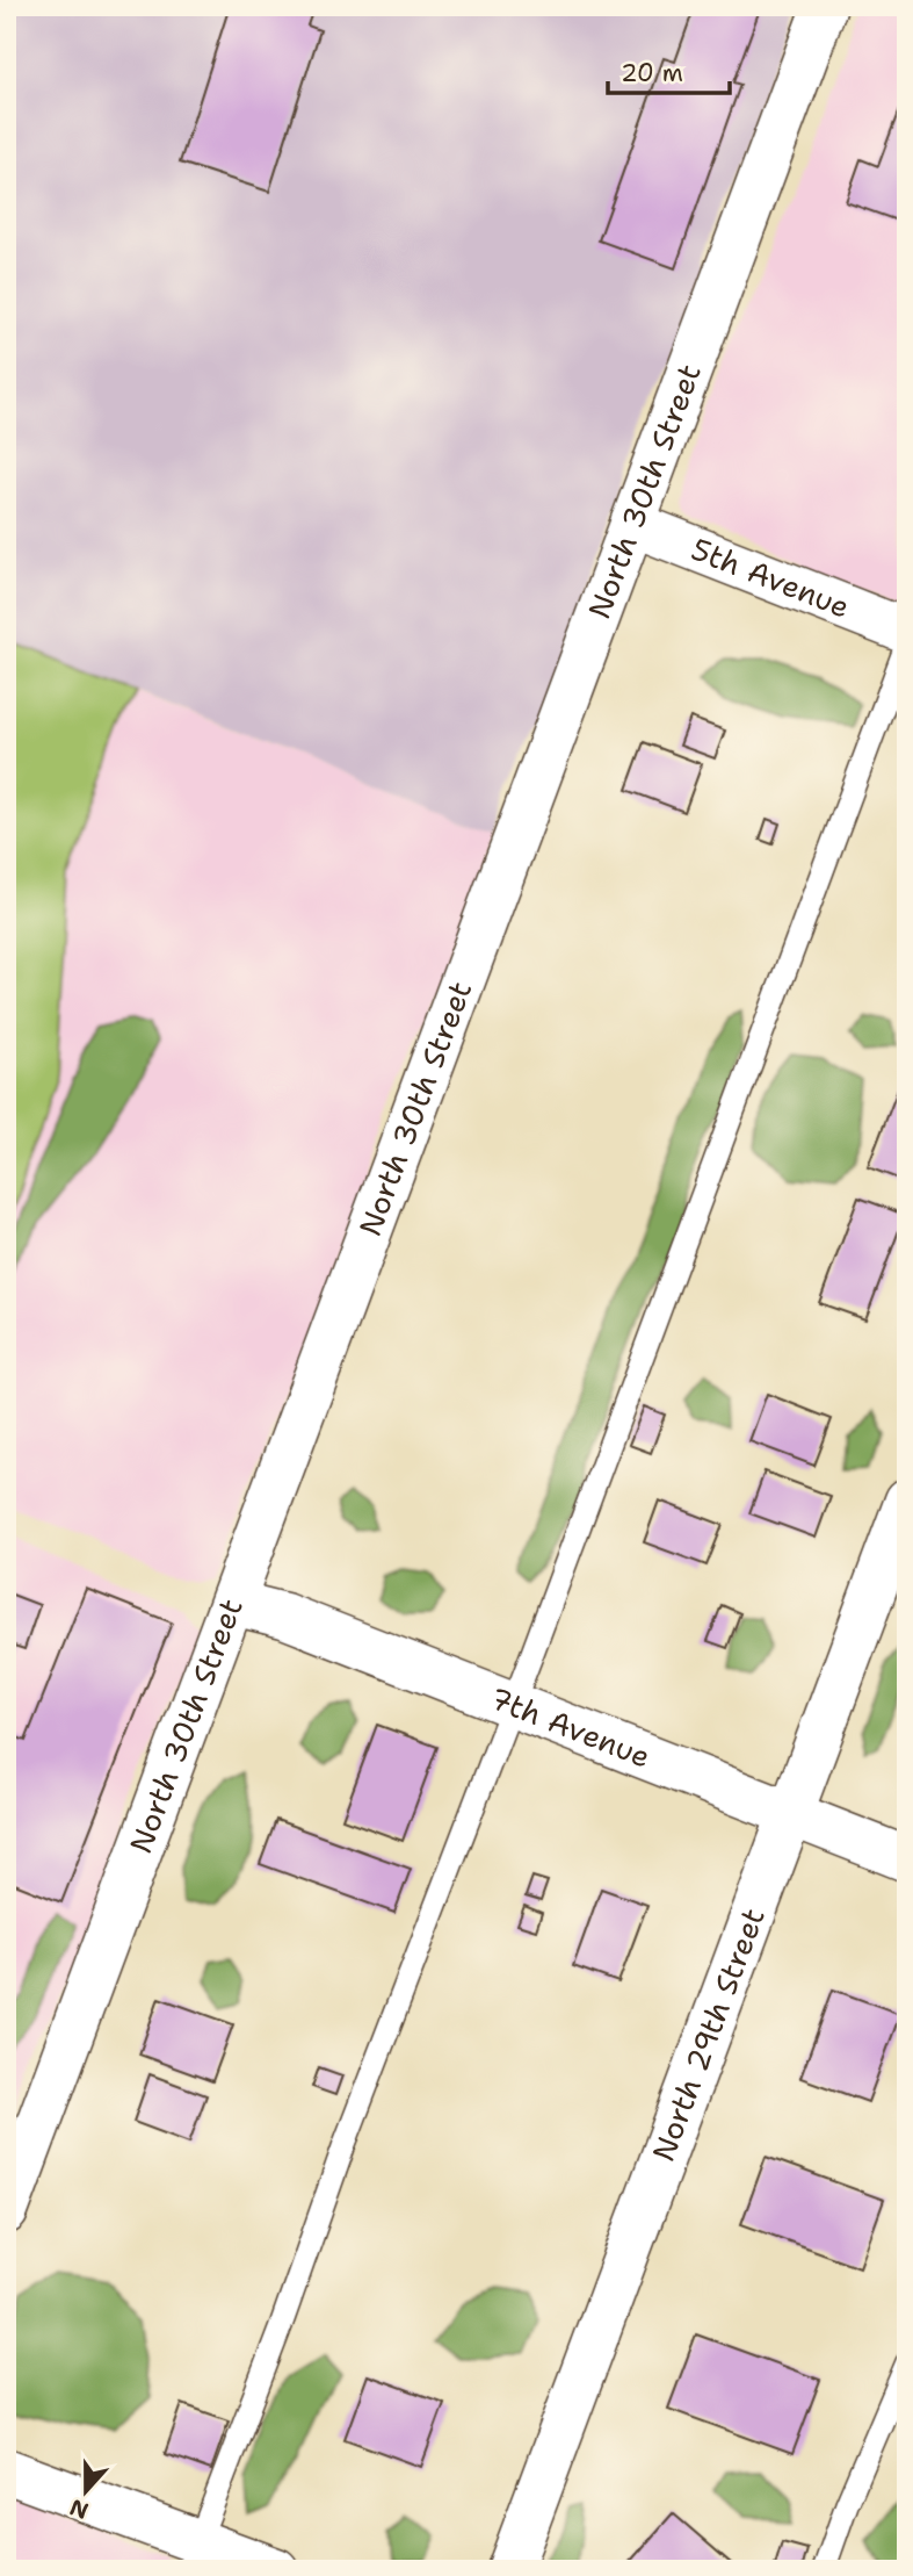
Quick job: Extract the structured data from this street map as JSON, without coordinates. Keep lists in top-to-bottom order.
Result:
{
  "streets": {
    "street": [
      "North 30th Street",
      "5th Avenue",
      "7th Avenue",
      "North 29th Street"
    ]
  },
  "crossings": [
    ["North 30th Street", "5th Avenue"],
    ["North 30th Street", "7th Avenue"],
    ["7th Avenue", "North 29th Street"]
  ],
  "scale_bar": "20 m",
  "north": "bottom"
}
